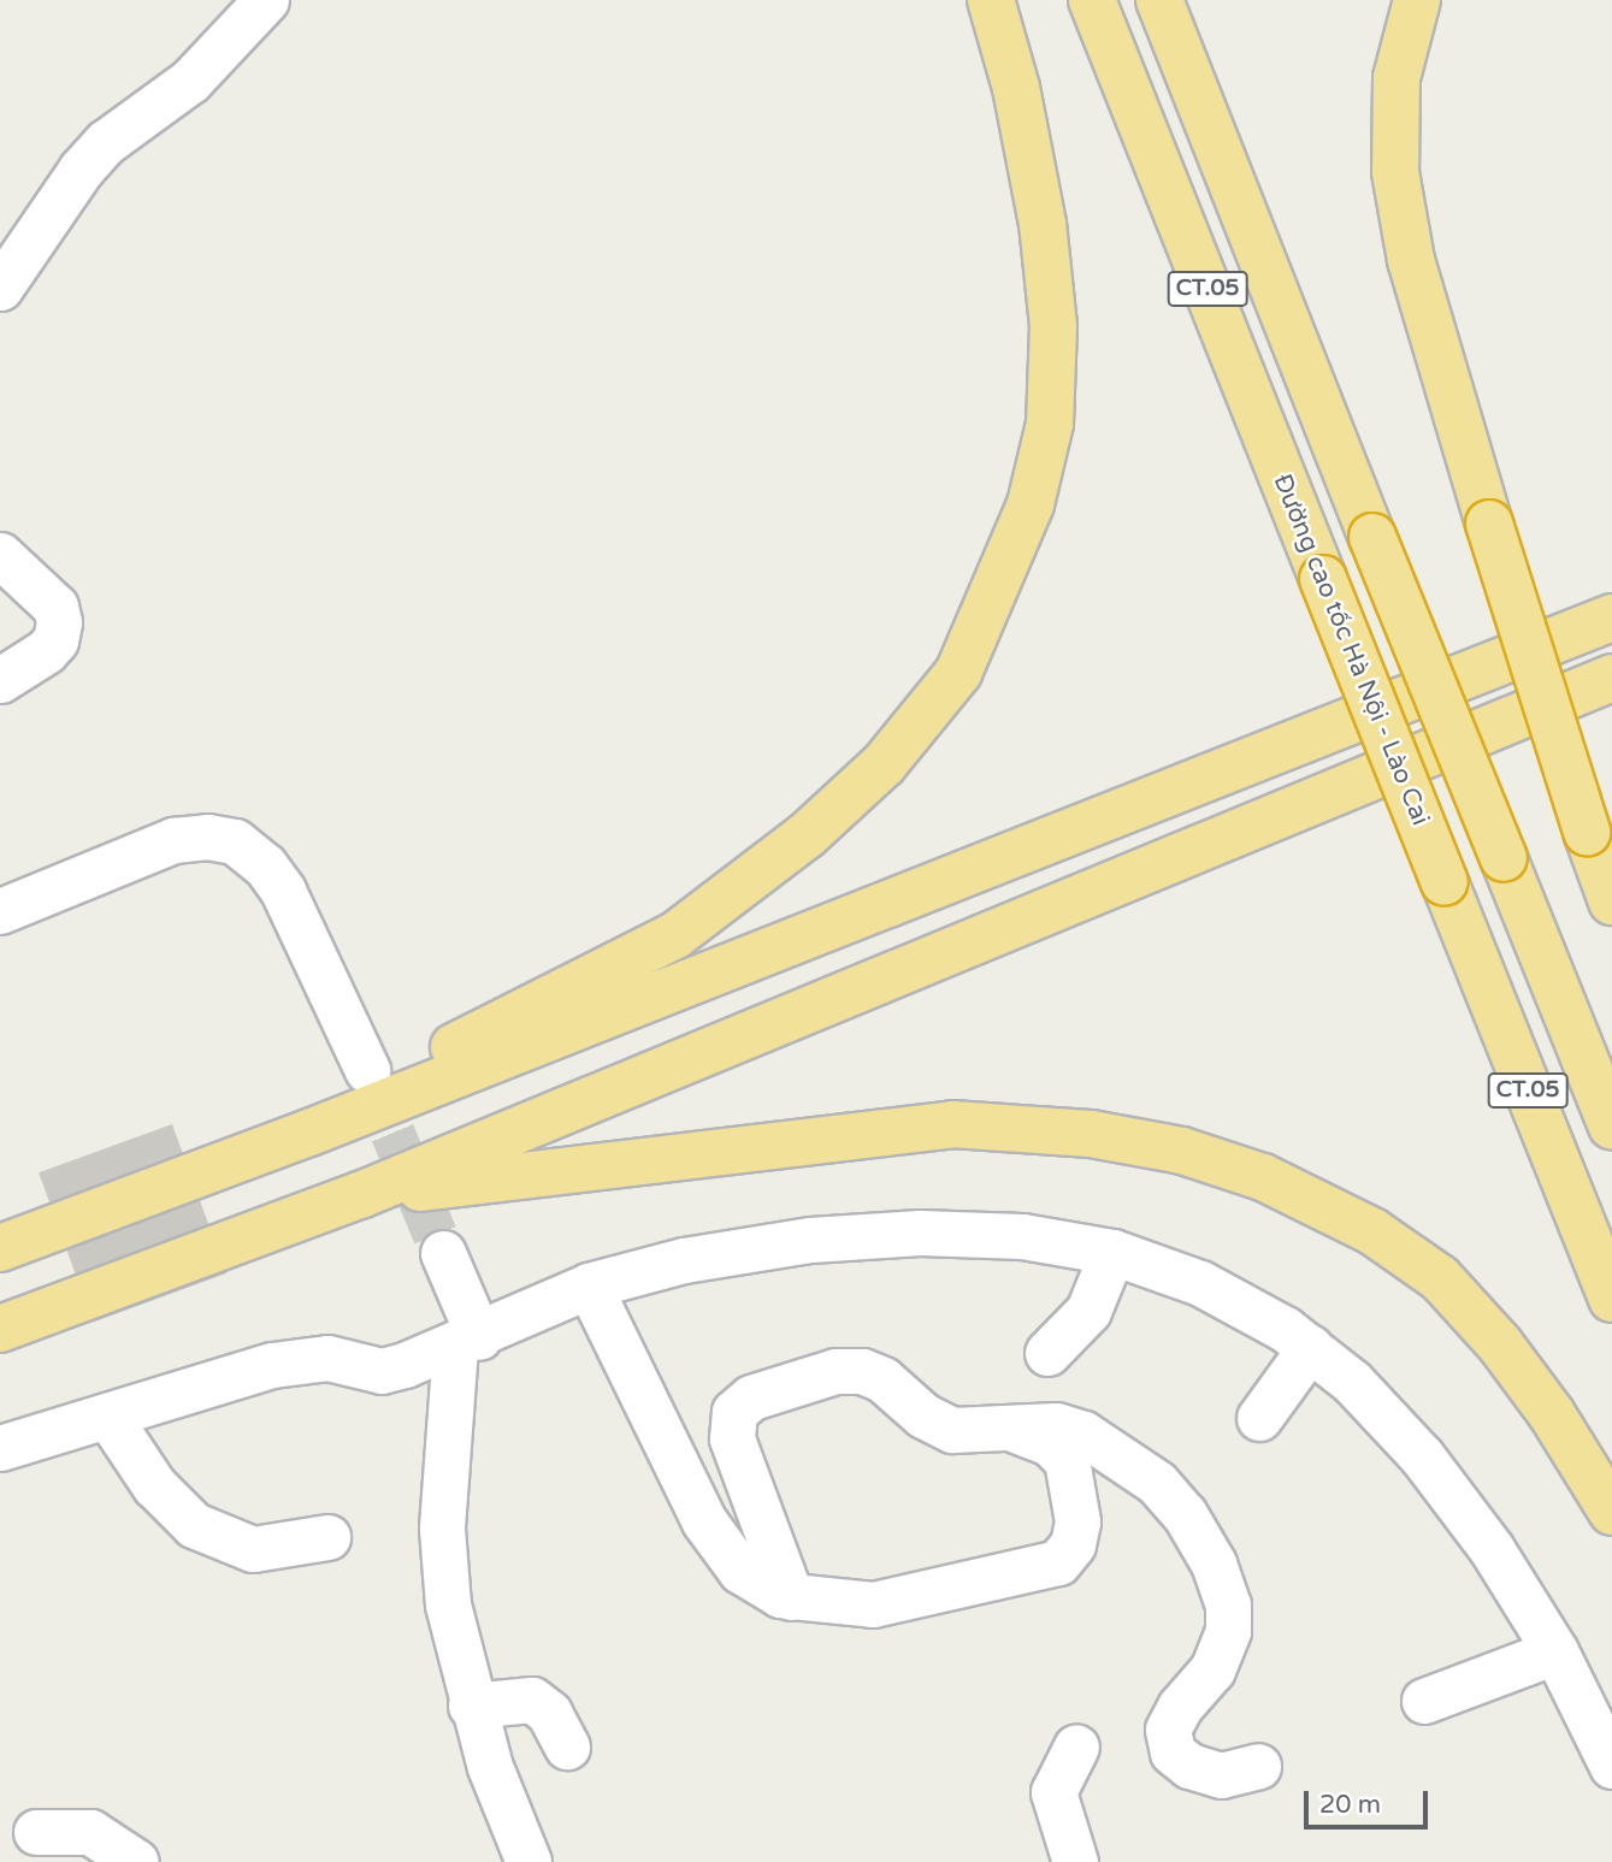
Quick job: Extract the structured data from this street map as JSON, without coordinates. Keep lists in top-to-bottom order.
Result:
{
  "streets": {
    "highway": ["CT.05", "Đường cao tốc Hà Nội - Lào Cai"]
  },
  "scale_bar": "20 m"
}
